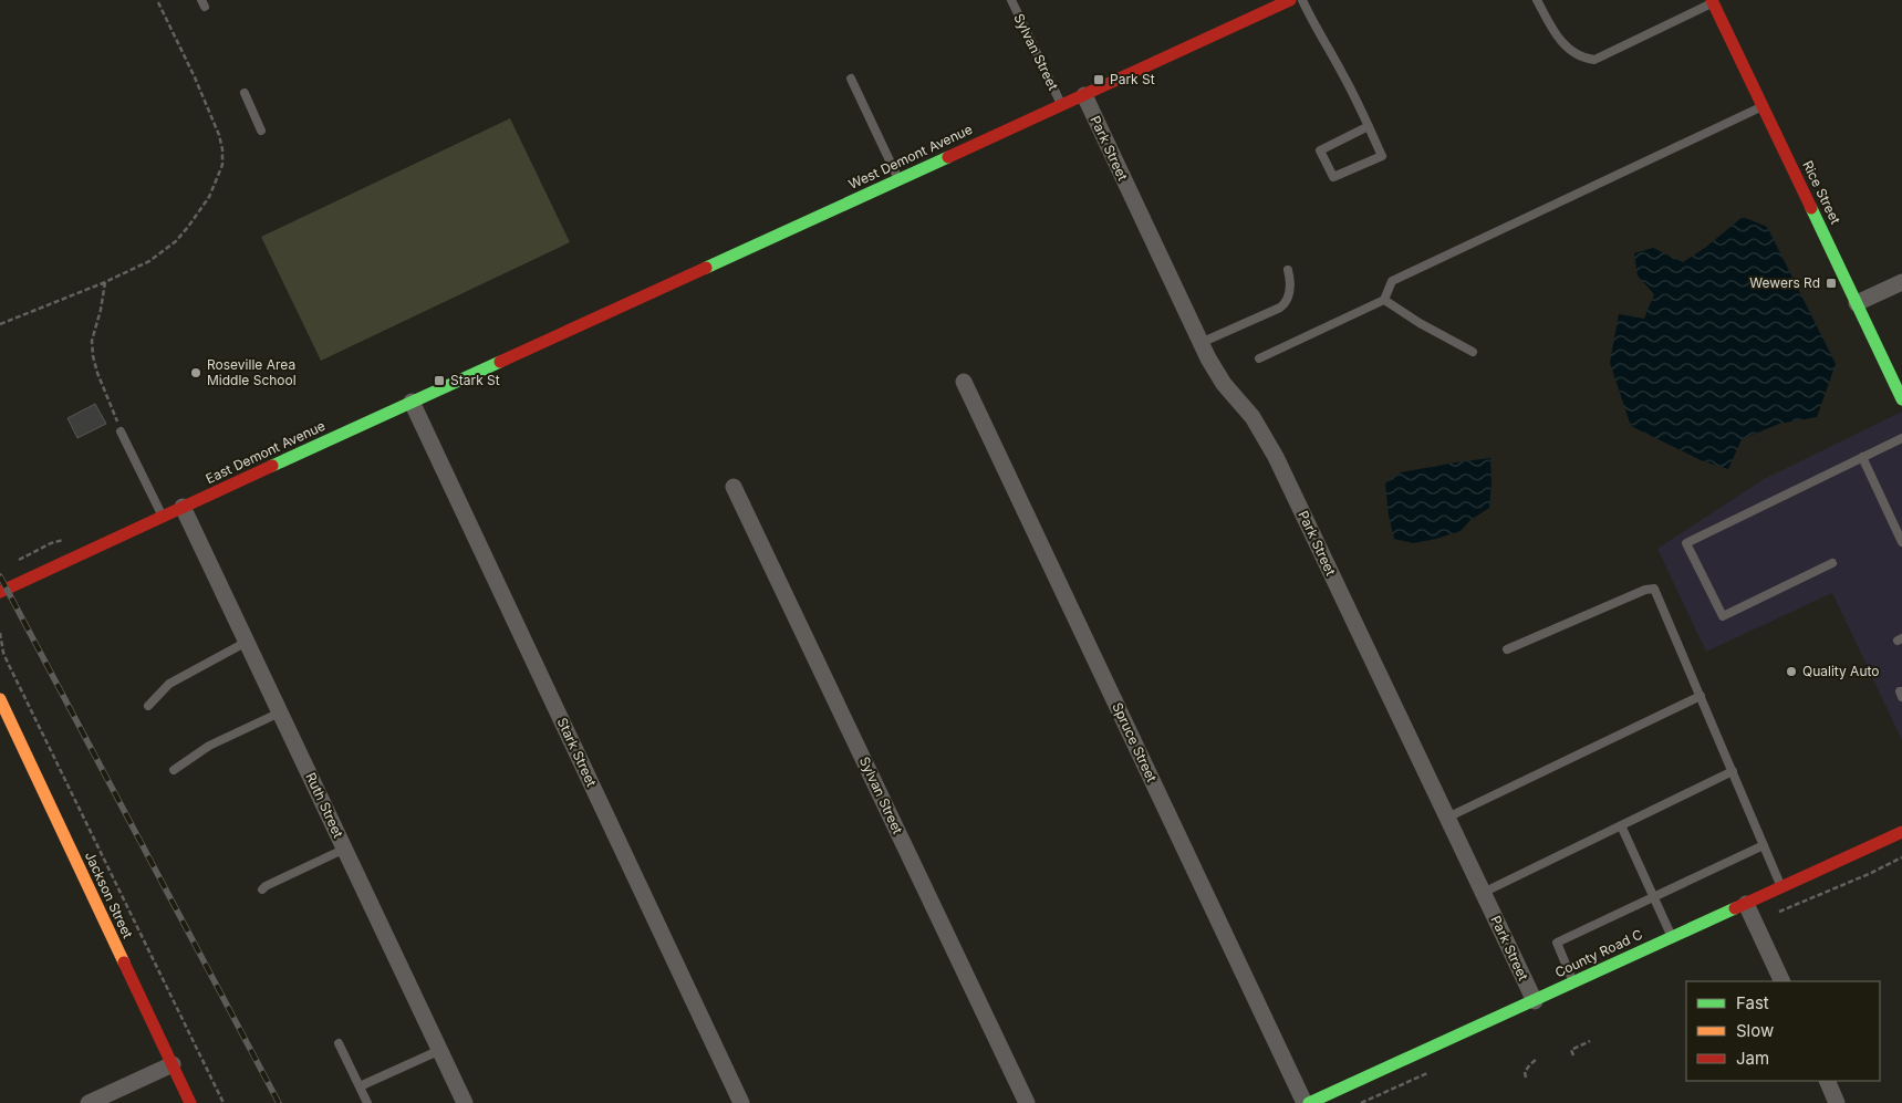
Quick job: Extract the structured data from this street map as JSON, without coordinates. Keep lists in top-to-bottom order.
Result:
{
  "streets": {
    "street": [
      "Sylvan Street",
      "Park Street",
      "West Demont Avenue",
      "Rice Street",
      "East Demont Avenue",
      "Spruce Street",
      "Stark Street",
      "Ruth Street",
      "Jackson Street",
      "County Road C"
    ]
  },
  "crossings": [
    ["Sylvan Street", "West Demont Avenue"],
    ["Park Street", "West Demont Avenue"],
    ["Park Street", "County Road C"],
    ["West Demont Avenue", "East Demont Avenue"],
    ["East Demont Avenue", "Stark Street"],
    ["East Demont Avenue", "Ruth Street"],
    ["Spruce Street", "County Road C"]
  ],
  "places": {
    "transit": ["Park St", "Wewers Rd", "Stark St"],
    "other": ["Roseville Area Middle School", "Quality Auto"]
  },
  "legend": ["Fast", "Slow", "Jam"]
}
